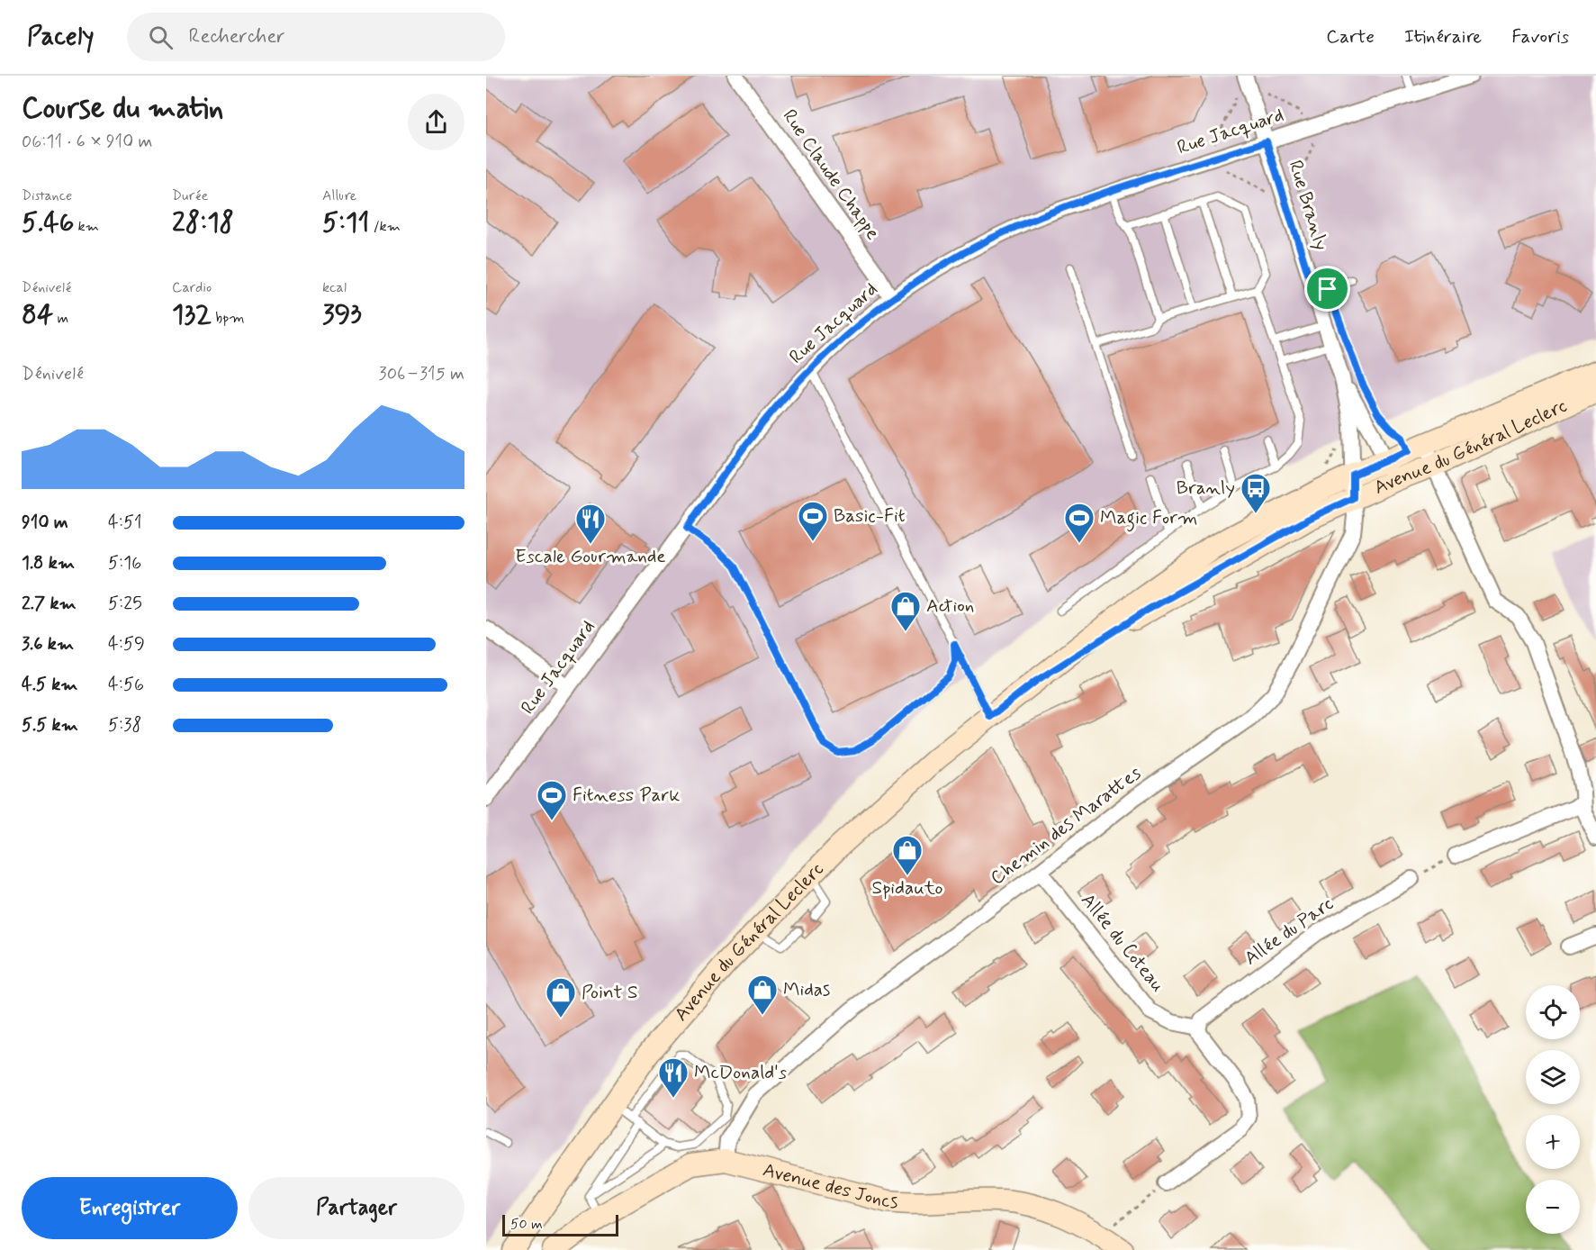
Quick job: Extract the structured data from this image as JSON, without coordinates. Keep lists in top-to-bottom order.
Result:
{
  "streets": {
    "main road": ["Avenue du Général Leclerc", "Avenue des Joncs"],
    "street": [
      "Rue Jacquard",
      "Rue Claude Chappe",
      "Rue Branly",
      "Chemin des Marattes",
      "Allée du Parc",
      "Allée du Coteau"
    ]
  },
  "crossings": [
    ["Rue Jacquard", "Rue Claude Chappe"],
    ["Rue Jacquard", "Rue Branly"],
    ["Rue Branly", "Avenue du Général Leclerc"],
    ["Rue Branly", "Chemin des Marattes"],
    ["Avenue du Général Leclerc", "Chemin des Marattes"],
    ["Chemin des Marattes", "Allée du Coteau"],
    ["Chemin des Marattes", "Avenue des Joncs"],
    ["Allée du Parc", "Allée du Coteau"]
  ],
  "places": {
    "bus stop": ["Branly"],
    "sports": ["Basic-Fit", "Magic Form", "Fitness Park"],
    "restaurant": ["Escale Gourmande", "McDonald's"],
    "shop": [
      "Action",
      "Spidauto",
      "Midas",
      "Point S"
    ]
  },
  "scale_bar": "50 m",
  "page": {
    "header": "Pacely",
    "search": "Rechercher",
    "nav": ["Carte", "Itinéraire", "Favoris"],
    "heading": ["Course du matin", "06:11 · 6 × 910 m"],
    "stats": [
      ["Distance", "5.46 km"],
      ["Durée", "28:18"],
      ["Allure", "5:11 /km"],
      ["Dénivelé", "84 m"],
      ["Cardio", "132 bpm"],
      ["kcal", "393"]
    ],
    "chart": ["Dénivelé", "306–315 m"],
    "list": [
      {
        "name": "910 m",
        "note": "4:51"
      },
      {
        "name": "1.8 km",
        "note": "5:16"
      },
      {
        "name": "2.7 km",
        "note": "5:25"
      },
      {
        "name": "3.6 km",
        "note": "4:59"
      },
      {
        "name": "4.5 km",
        "note": "4:56"
      },
      {
        "name": "5.5 km",
        "note": "5:38"
      }
    ],
    "map_buttons": ["+", "−"],
    "buttons": ["Enregistrer", "Partager"],
    "scale": "50 m"
  }
}
